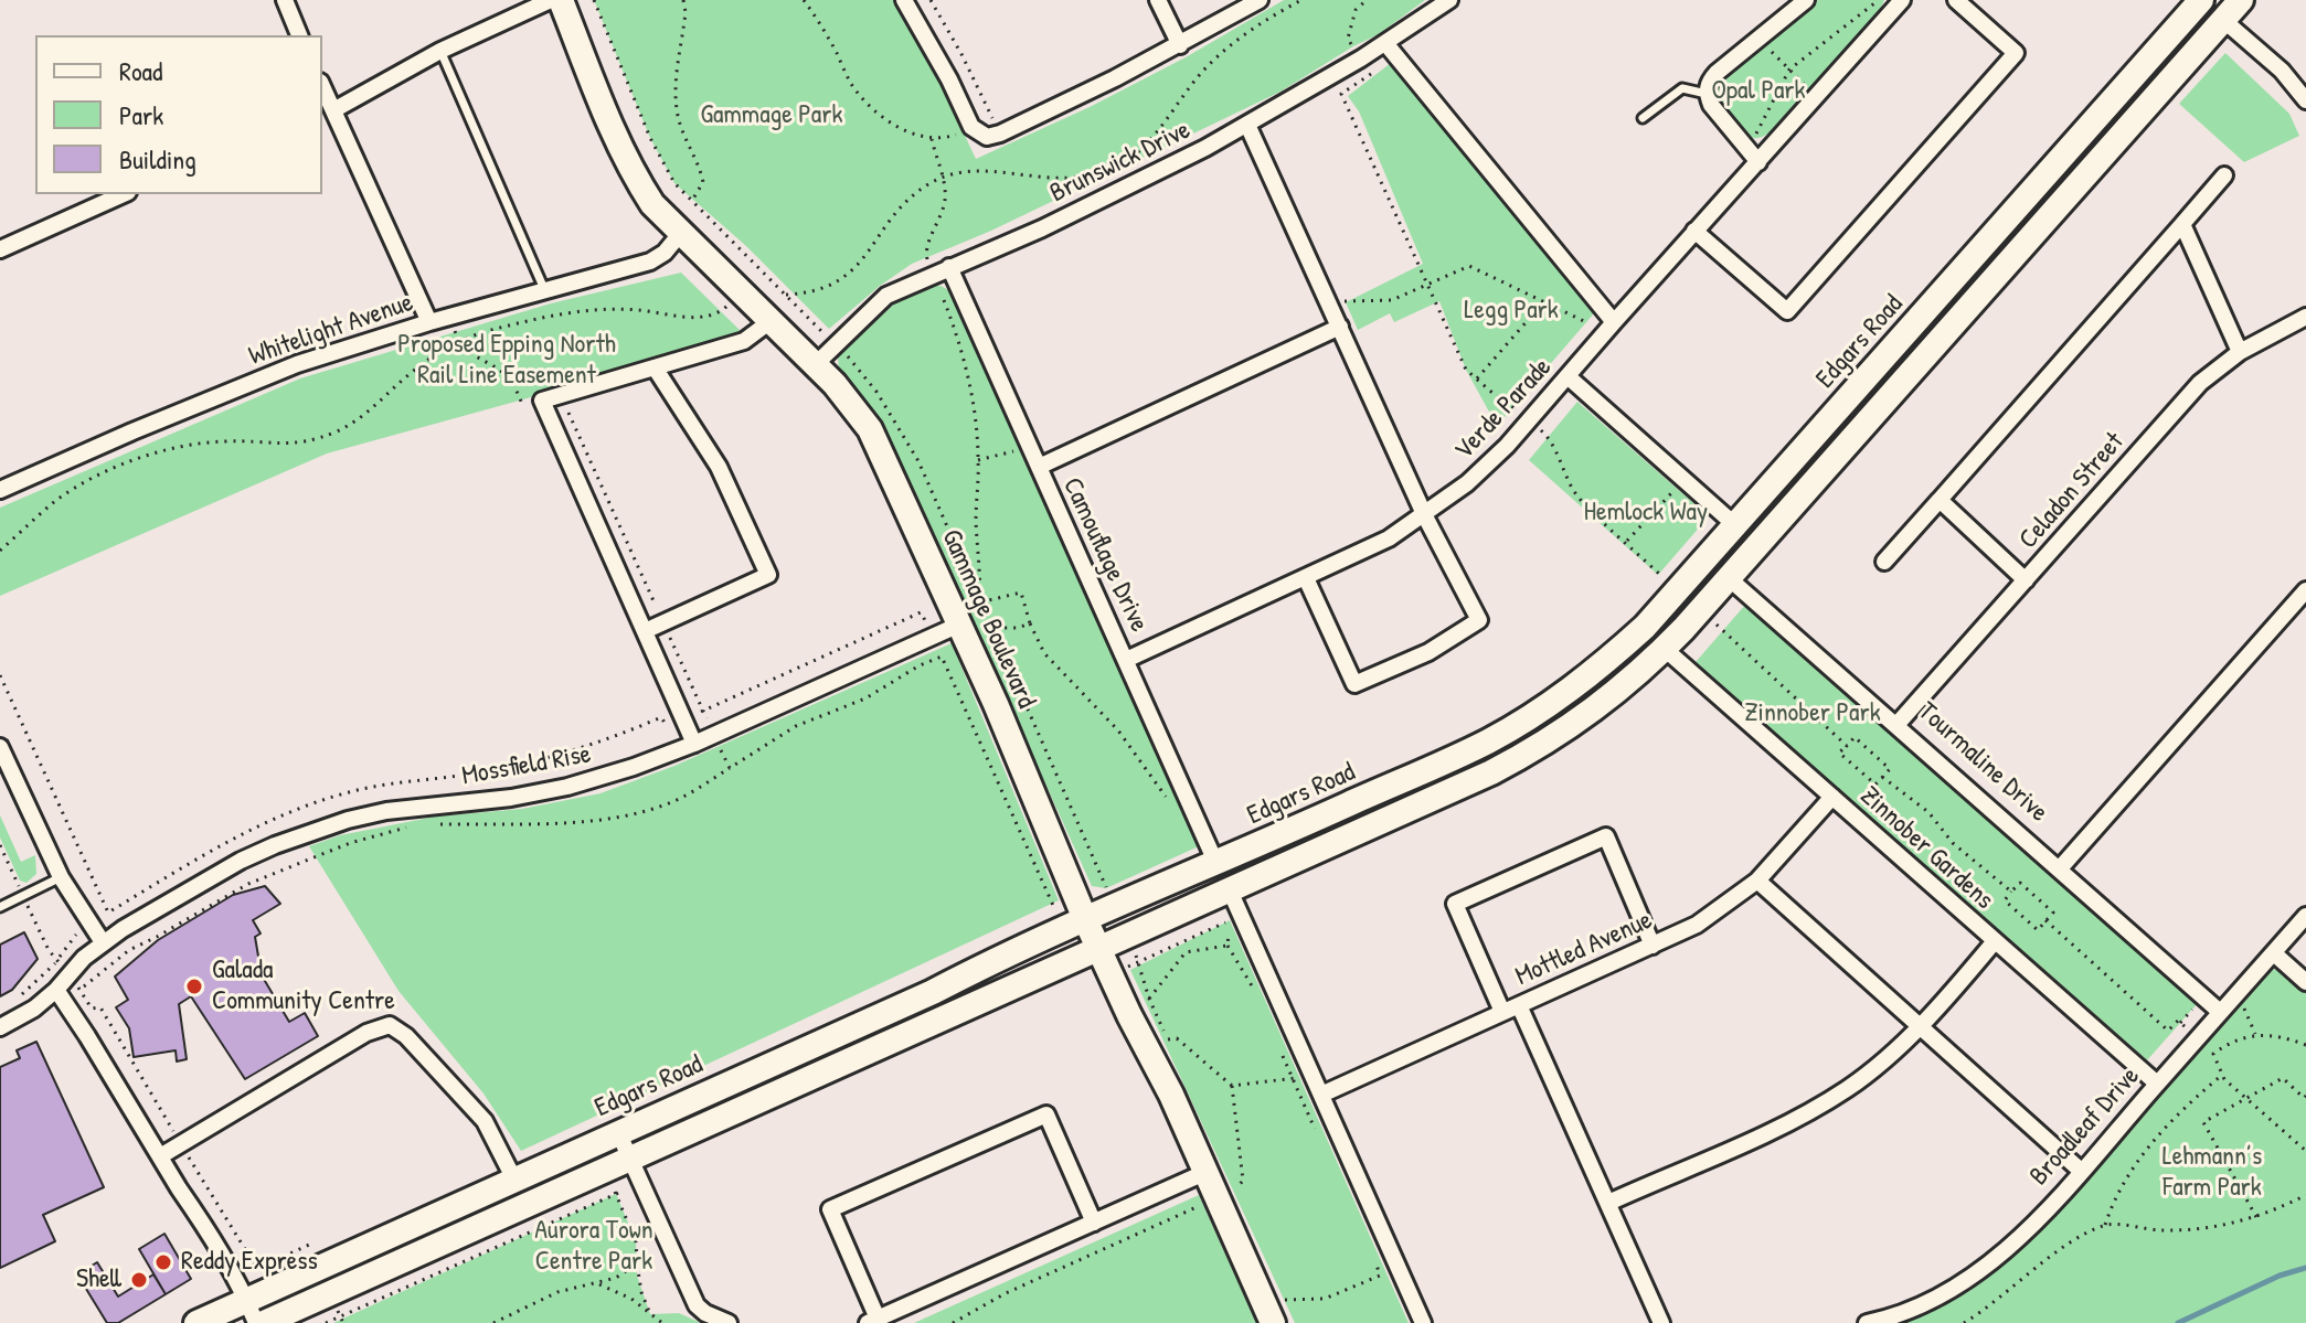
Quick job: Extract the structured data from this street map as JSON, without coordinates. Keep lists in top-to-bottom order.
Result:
{
  "streets": {
    "main road": ["Edgars Road", "Gammage Boulevard", "Tourmaline Drive"],
    "street": [
      "Brunswick Drive",
      "Whitelight Avenue",
      "Verde Parade",
      "Celadon Street",
      "Camouflage Drive",
      "Mossfield Rise",
      "Zinnober Gardens",
      "Mottled Avenue",
      "Broadleaf Drive"
    ]
  },
  "crossings": [
    ["Brunswick Drive", "Camouflage Drive"],
    ["Brunswick Drive", "Gammage Boulevard"],
    ["Whitelight Avenue", "Gammage Boulevard"],
    ["Edgars Road", "Camouflage Drive"],
    ["Edgars Road", "Gammage Boulevard"],
    ["Edgars Road", "Tourmaline Drive"],
    ["Verde Parade", "Camouflage Drive"],
    ["Celadon Street", "Tourmaline Drive"],
    ["Gammage Boulevard", "Mossfield Rise"],
    ["Tourmaline Drive", "Broadleaf Drive"],
    ["Zinnober Gardens", "Mottled Avenue"],
    ["Zinnober Gardens", "Broadleaf Drive"]
  ],
  "parks": [
    "Opal Park",
    "Gammage Park",
    "Legg Park",
    "Proposed Epping North Rail Line Easement",
    "Hemlock Way",
    "Zinnober Park",
    "Lehmann’s Farm Park",
    "Aurora Town Centre Park"
  ],
  "places": ["Galada Community Centre", "Reddy Express", "Shell"],
  "legend": ["Road", "Park", "Building"]
}
